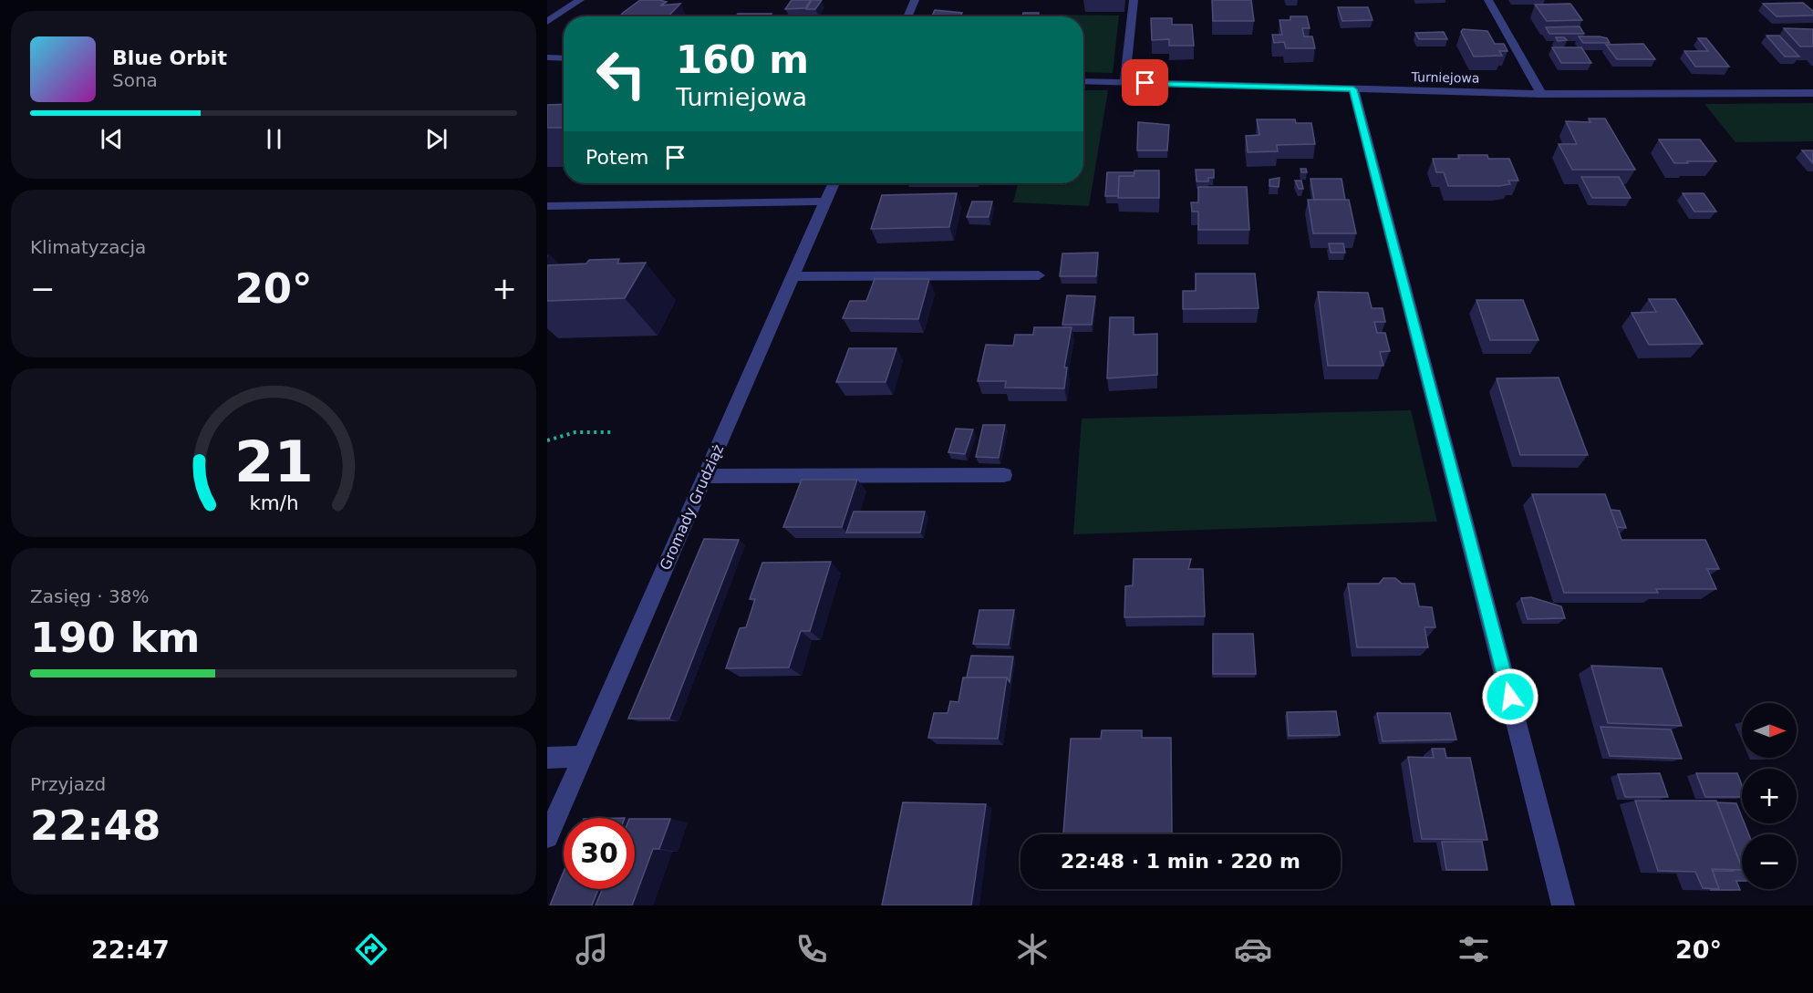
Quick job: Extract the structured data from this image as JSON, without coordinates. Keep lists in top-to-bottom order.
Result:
{
  "streets": {
    "street": ["Turniejowa", "Gromady Grudziąż"]
  },
  "north": "right",
  "page": {
    "turn": ["160 m", "Turniejowa"],
    "song": ["Blue Orbit", "Sona"],
    "then": "Potem",
    "tile": [
      "Klimatyzacja",
      ["Zasięg · 38%", "190 km"],
      ["Przyjazd", "22:48"]
    ],
    "heat": ["−", "20°", "+"],
    "map_buttons": ["+", "−"],
    "limit": "30",
    "trip": "22:48 · 1 min · 220 m",
    "tabs": ["22:47", "20°"],
    "gauge": ["21", "km/h"]
  }
}
